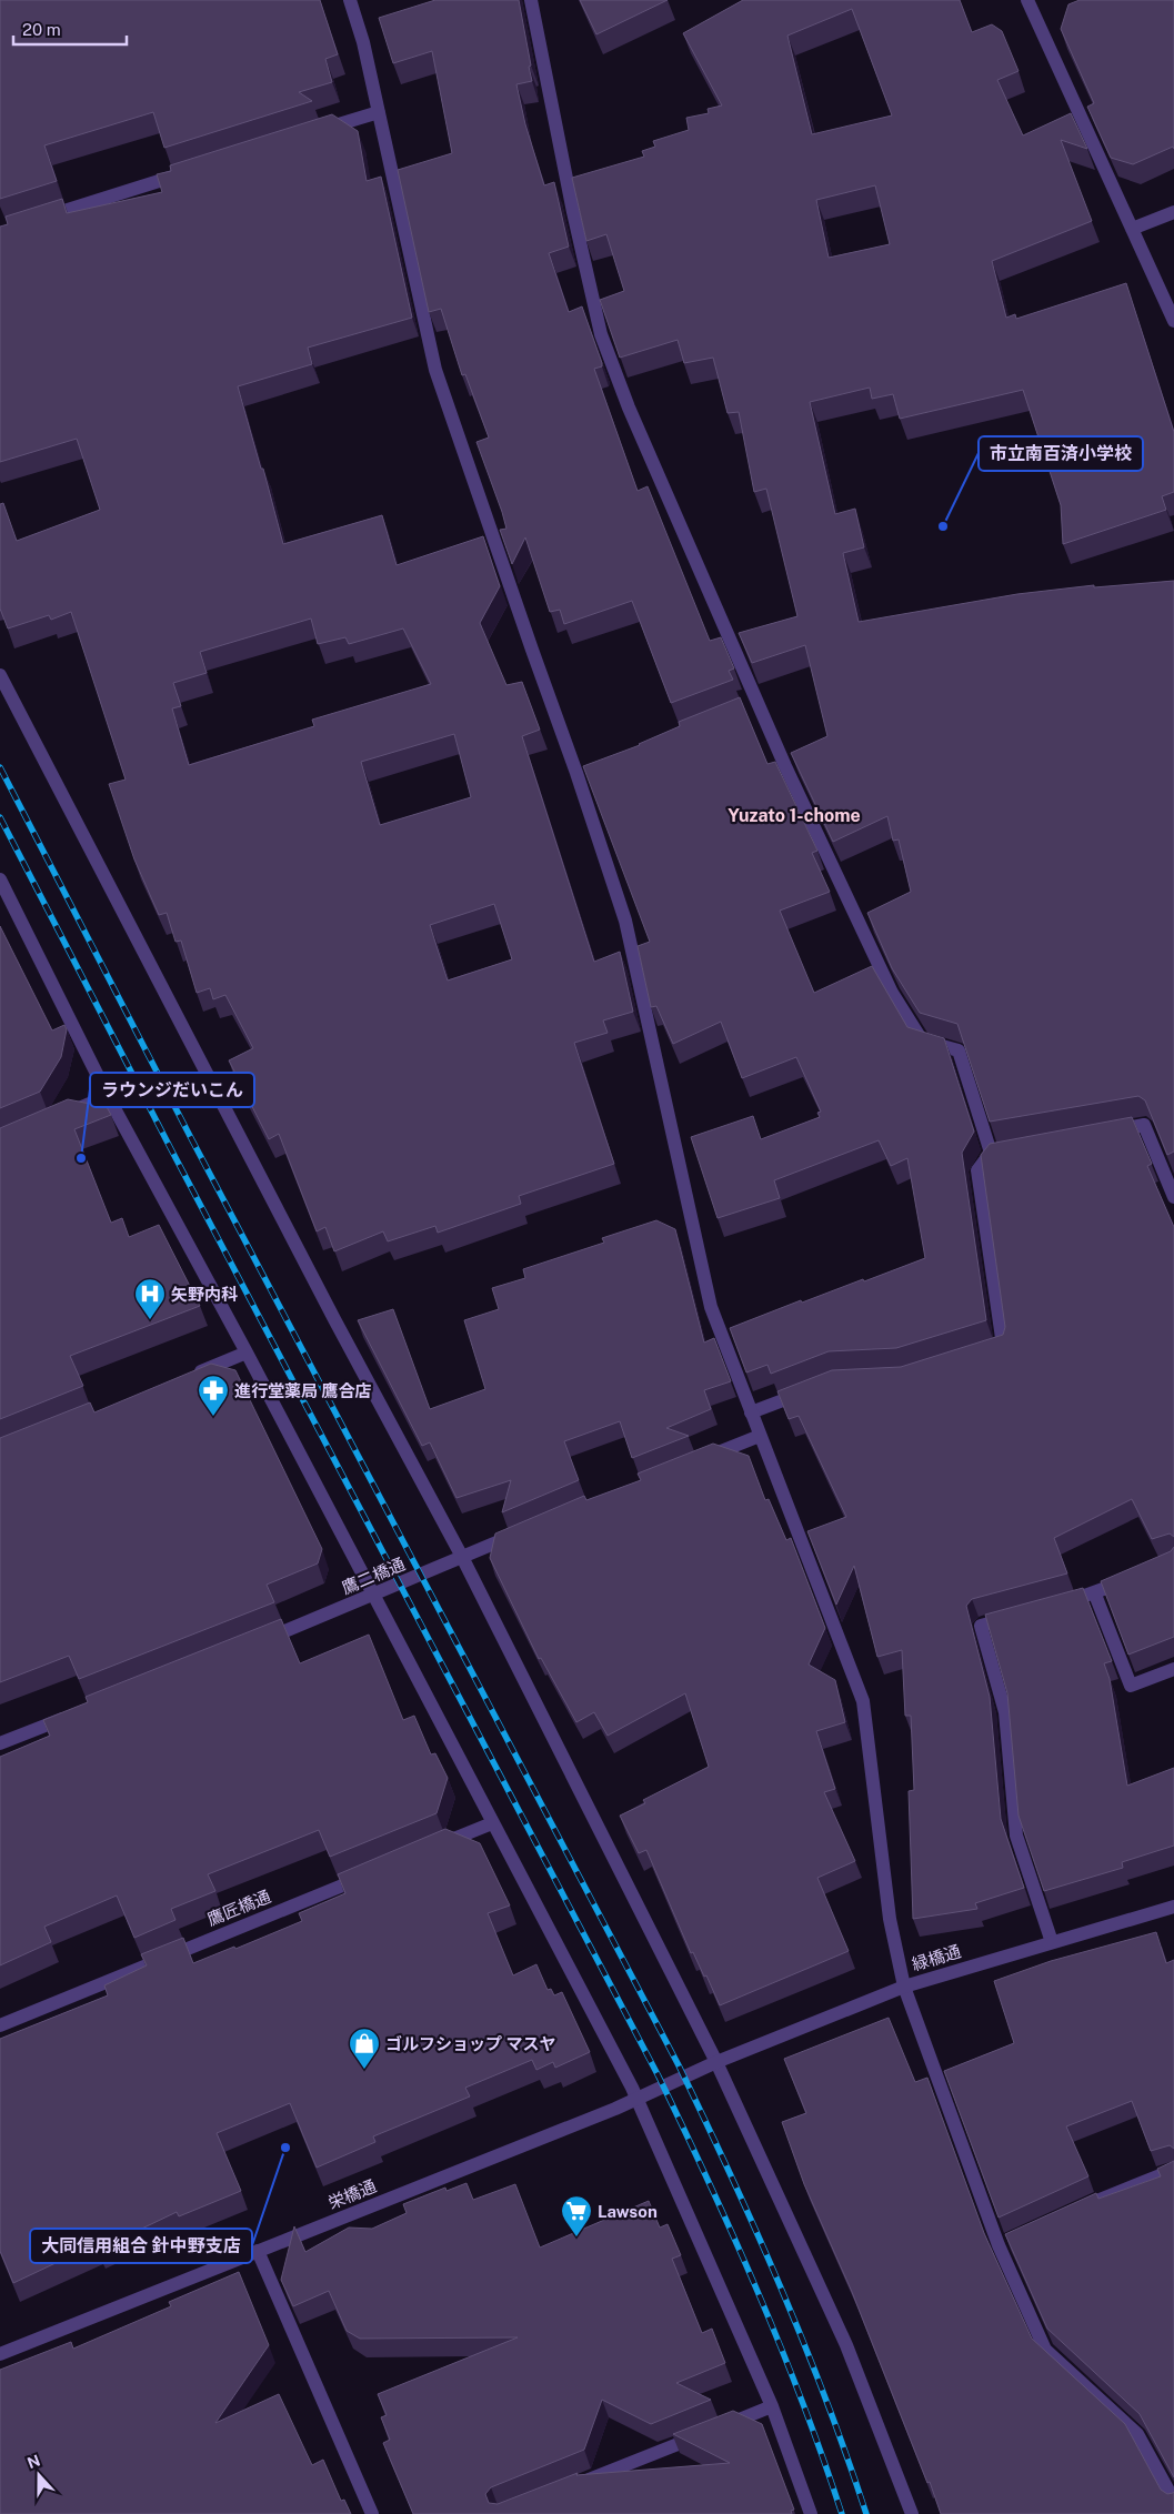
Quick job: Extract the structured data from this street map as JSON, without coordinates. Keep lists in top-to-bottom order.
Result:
{
  "streets": {
    "street": [
      "鷹二橋通",
      "鷹匠橋通",
      "緑橋通",
      "栄橋通"
    ]
  },
  "crossings": [
    ["緑橋通", "栄橋通"]
  ],
  "districts": ["Yuzato 1-chome"],
  "places": {
    "other": ["市立南百済小学校", "ラウンジだいこん", "大同信用組合 針中野支店"],
    "hospital": ["矢野内科"],
    "pharmacy": ["進行堂薬局 鷹合店"],
    "shop": ["ゴルフショップ マスヤ"],
    "supermarket": ["Lawson"]
  },
  "scale_bar": "20 m",
  "north": "top"
}
